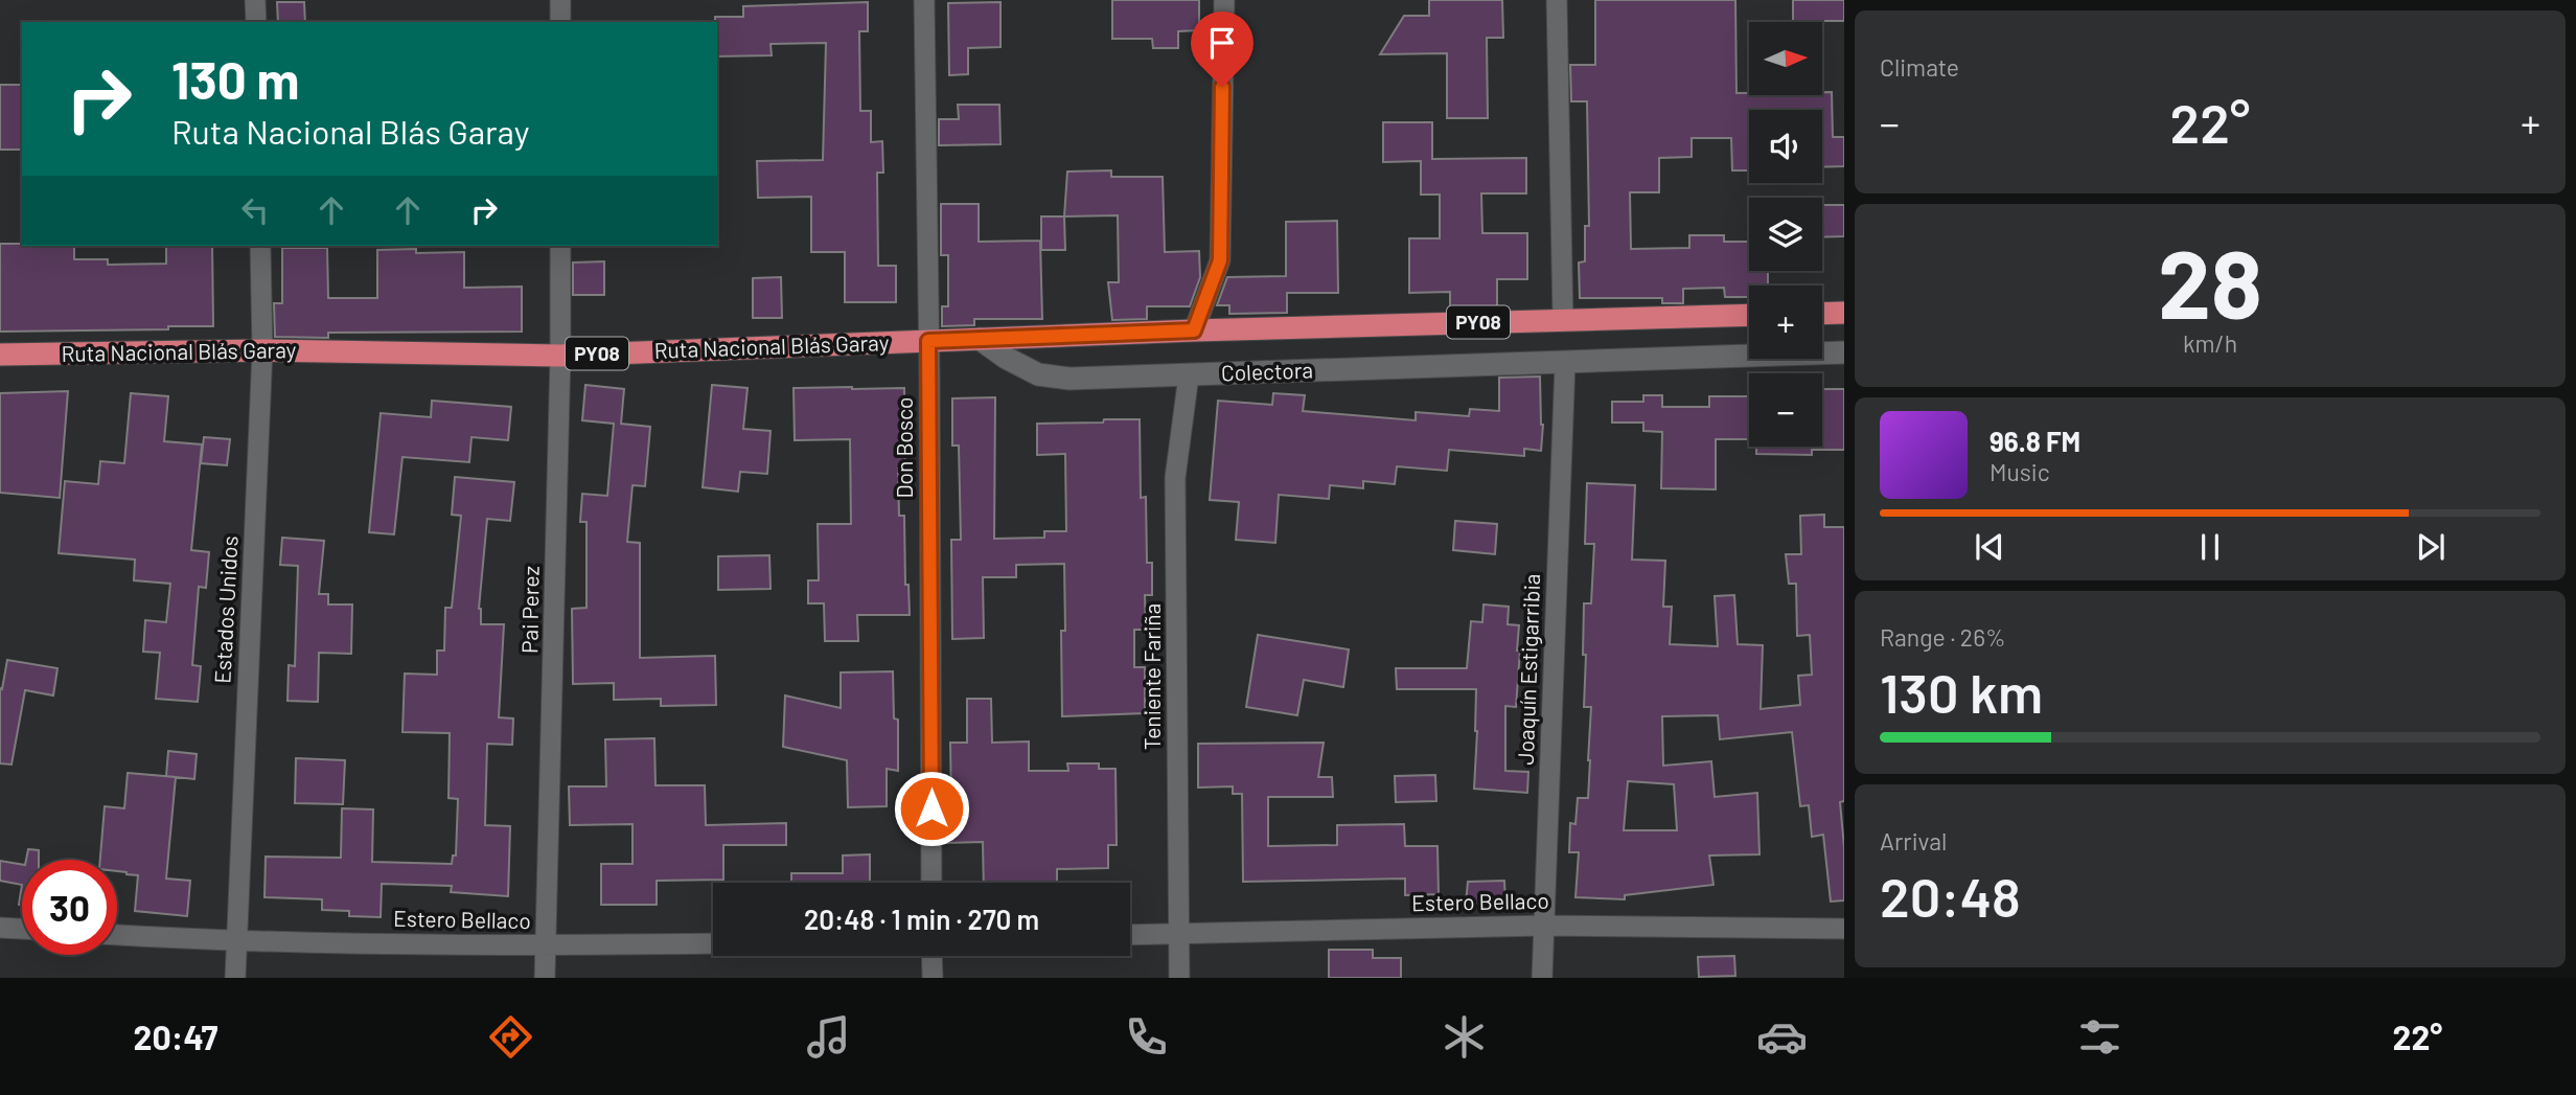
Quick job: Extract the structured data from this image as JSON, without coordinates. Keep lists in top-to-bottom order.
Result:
{
  "streets": {
    "highway": ["PY08", "Ruta Nacional Blás Garay"],
    "main road": ["Colectora"],
    "street": [
      "Don Bosco",
      "Estados Unidos",
      "Pai Perez",
      "Joaquín Estigarribia",
      "Teniente Fariña",
      "Estero Bellaco"
    ]
  },
  "crossings": [
    ["Ruta Nacional Blás Garay", "Colectora"],
    ["Ruta Nacional Blás Garay", "Don Bosco"],
    ["Ruta Nacional Blás Garay", "Estados Unidos"],
    ["Ruta Nacional Blás Garay", "Pai Perez"],
    ["Colectora", "Joaquín Estigarribia"],
    ["Colectora", "Teniente Fariña"],
    ["Estados Unidos", "Estero Bellaco"],
    ["Pai Perez", "Estero Bellaco"],
    ["Joaquín Estigarribia", "Estero Bellaco"],
    ["Teniente Fariña", "Estero Bellaco"]
  ],
  "north": "right",
  "page": {
    "tile": [
      "Climate",
      ["28", "km/h"],
      ["Range · 26%", "130 km"],
      ["Arrival", "20:48"]
    ],
    "map_buttons": ["+", "−"],
    "turn": ["130 m", "Ruta Nacional Blás Garay"],
    "heat": ["−", "22°", "+"],
    "song": ["96.8 FM", "Music"],
    "limit": "30",
    "trip": "20:48 · 1 min · 270 m",
    "tabs": ["20:47", "22°"]
  }
}
